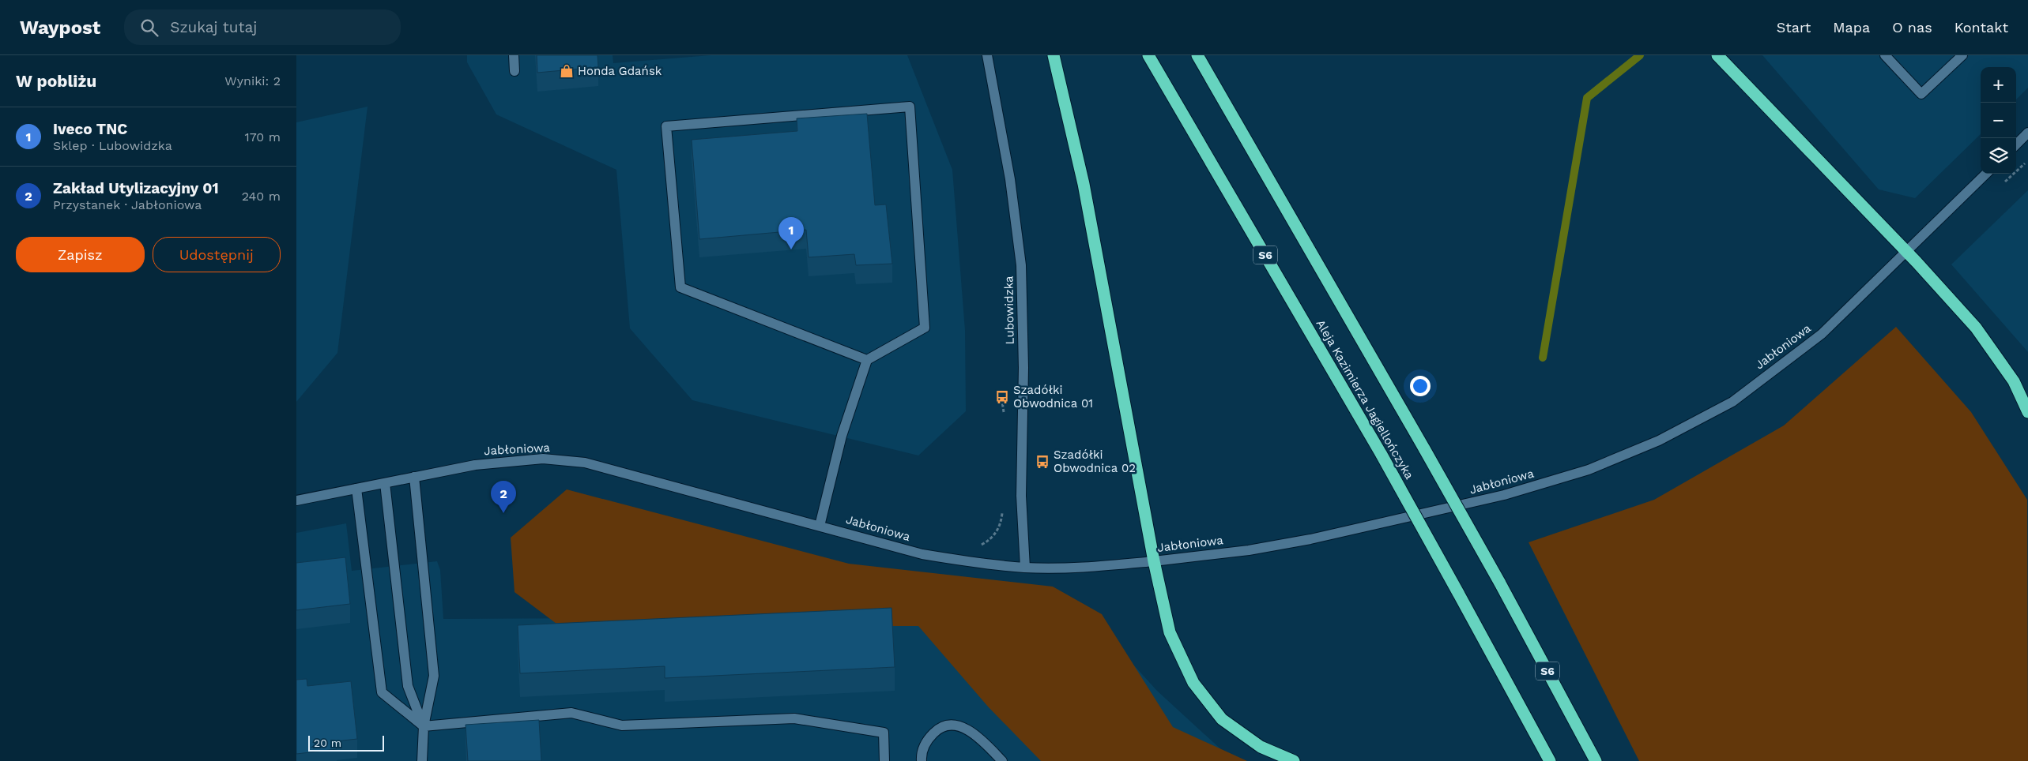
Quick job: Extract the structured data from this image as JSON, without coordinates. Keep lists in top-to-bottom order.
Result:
{
  "streets": {
    "highway": ["S6", "Aleja Kazimierza Jagiellończyka"],
    "street": ["Lubowidzka", "Jabłoniowa"]
  },
  "crossings": [
    ["Lubowidzka", "Jabłoniowa"]
  ],
  "places": {
    "shop": ["Honda Gdańsk"],
    "bus stop": ["Szadółki Obwodnica 01", "Szadółki Obwodnica 02"]
  },
  "scale_bar": "20 m",
  "page": {
    "header": "Waypost",
    "search": "Szukaj tutaj",
    "nav": [
      "Start",
      "Mapa",
      "O nas",
      "Kontakt"
    ],
    "heading": ["W pobliżu", "Wyniki: 2"],
    "map_buttons": ["+", "−"],
    "list": [
      {
        "mark": "1",
        "name": "Iveco TNC",
        "note": "Sklep · Lubowidzka",
        "value": "170 m"
      },
      {
        "mark": "2",
        "name": "Zakład Utylizacyjny 01",
        "note": "Przystanek · Jabłoniowa",
        "value": "240 m"
      }
    ],
    "pins": ["1", "2"],
    "buttons": ["Zapisz", "Udostępnij"],
    "scale": "20 m"
  }
}
